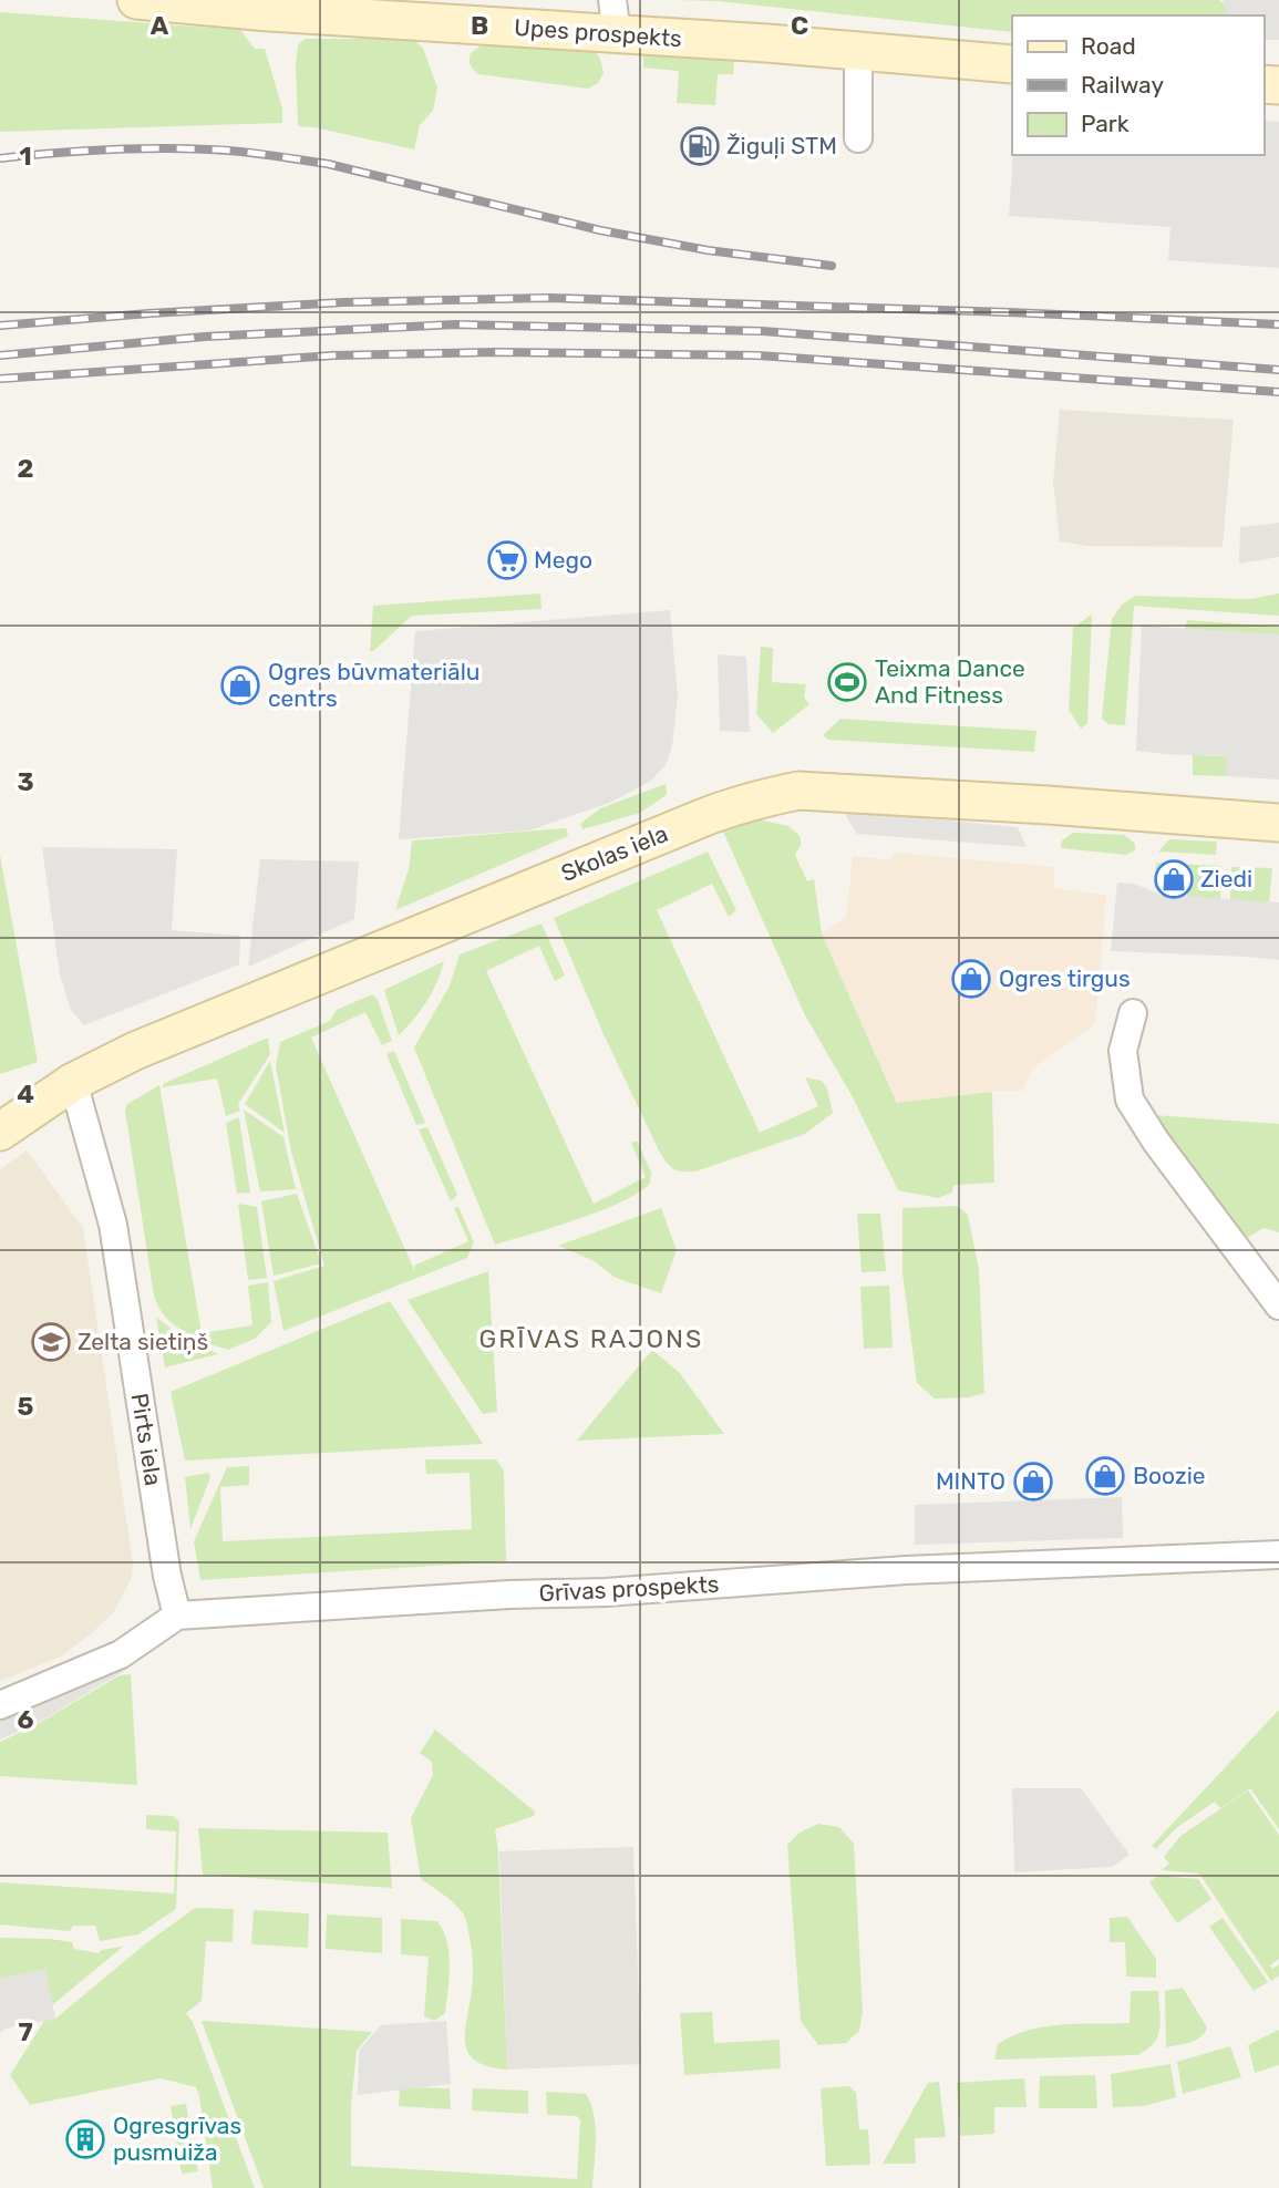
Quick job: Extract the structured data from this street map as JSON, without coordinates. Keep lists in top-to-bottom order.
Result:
{
  "streets": {
    "main road": ["Upes prospekts", "Skolas iela"],
    "street": ["Pirts iela", "Grīvas prospekts"]
  },
  "crossings": [
    ["Skolas iela", "Pirts iela"],
    ["Pirts iela", "Grīvas prospekts"]
  ],
  "districts": ["GRĪVAS RAJONS"],
  "places": {
    "fuel station": ["Žiguļi STM"],
    "supermarket": ["Mego"],
    "sports": ["Teixma Dance And Fitness"],
    "shop": [
      "Ogres būvmateriālu centrs",
      "Ziedi",
      "Ogres tirgus",
      "Boozie",
      "MINTO"
    ],
    "school or university": ["Zelta sietiņš"],
    "building": ["Ogresgrīvas pusmuiža"]
  },
  "legend": ["Road", "Railway", "Park"],
  "grid": {
    "columns": ["A", "B", "C"],
    "rows": [
      "1",
      "2",
      "3",
      "4",
      "5",
      "6",
      "7"
    ]
  }
}
